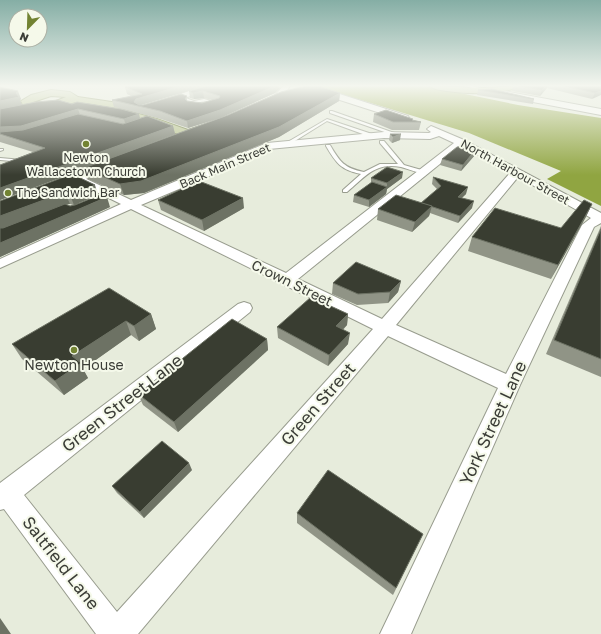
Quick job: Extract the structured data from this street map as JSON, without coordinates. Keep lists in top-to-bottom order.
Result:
{
  "streets": {
    "street": [
      "Back Main Street",
      "North Harbour Street",
      "Crown Street",
      "Green Street Lane",
      "Green Street",
      "York Street Lane",
      "Saltfield Lane"
    ]
  },
  "crossings": [
    ["Back Main Street", "North Harbour Street"],
    ["Back Main Street", "Crown Street"],
    ["North Harbour Street", "Green Street"],
    ["North Harbour Street", "York Street Lane"],
    ["Crown Street", "Green Street"],
    ["Crown Street", "York Street Lane"],
    ["Green Street Lane", "Saltfield Lane"],
    ["Green Street", "Saltfield Lane"]
  ],
  "places": ["Newton Wallacetown Church", "The Sandwich Bar", "Newton House"],
  "north": "bottom left"
}
